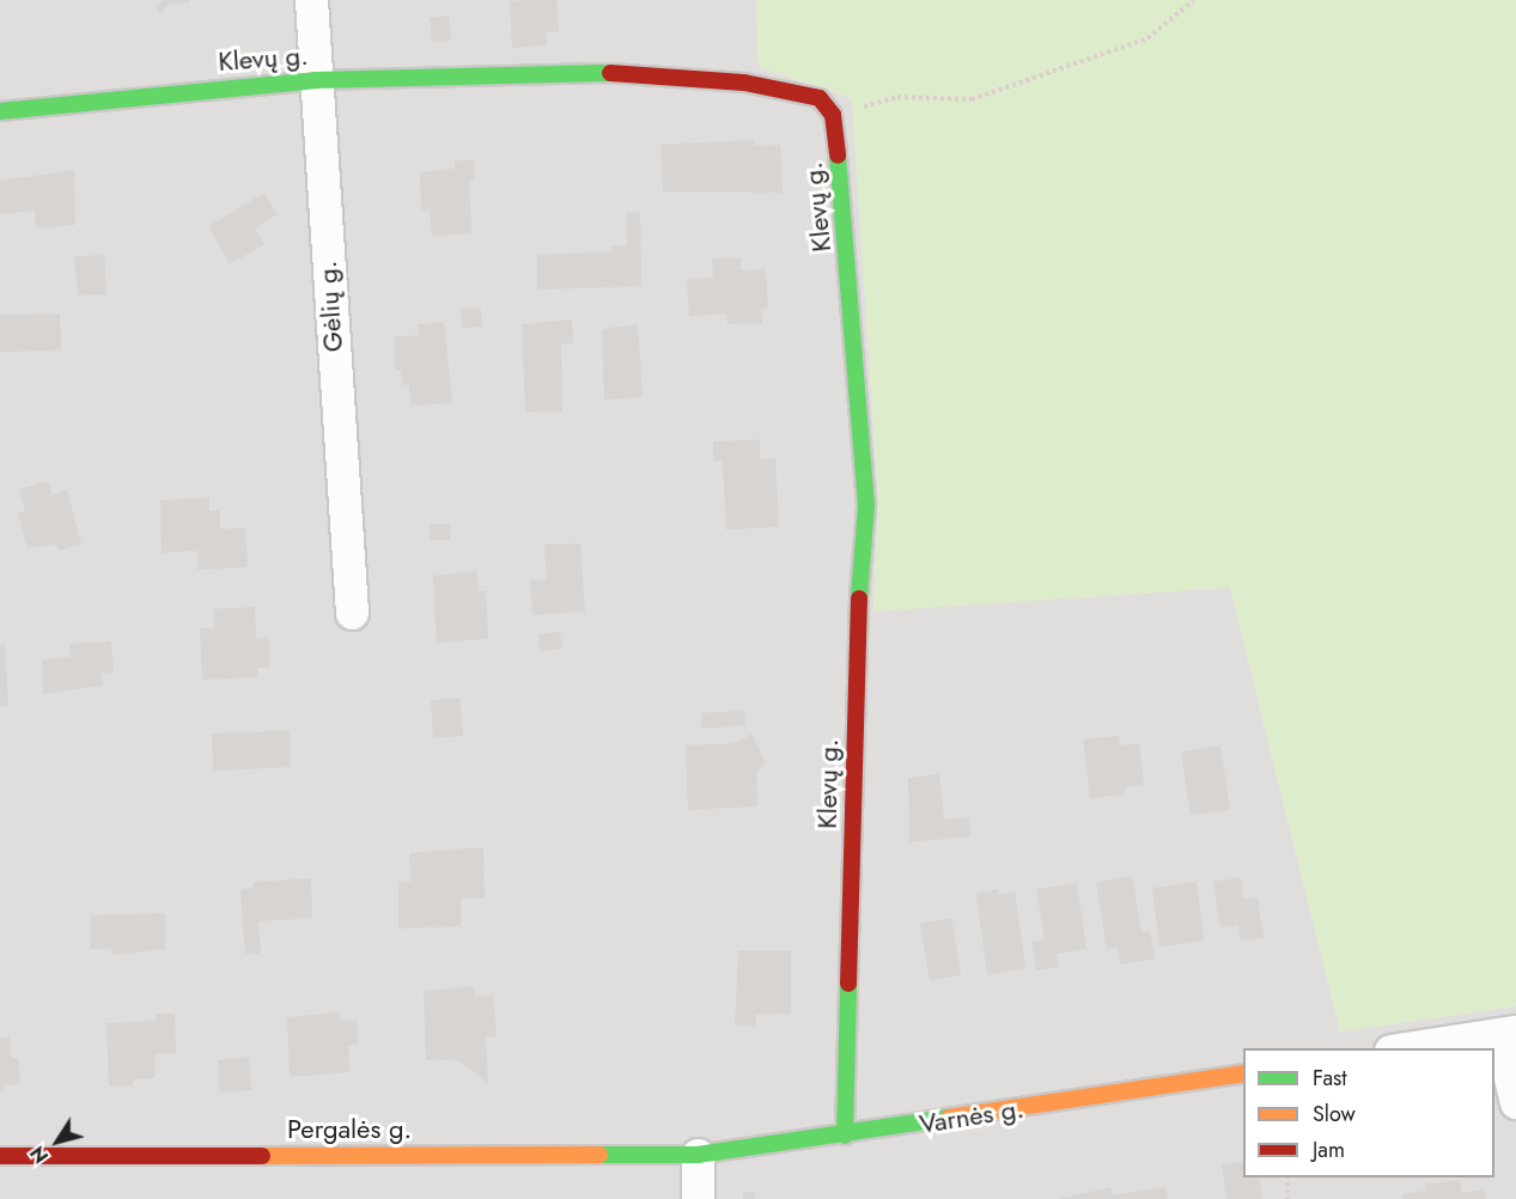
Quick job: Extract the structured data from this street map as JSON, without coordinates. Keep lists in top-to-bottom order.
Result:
{
  "streets": {
    "street": [
      "Klevų g.",
      "Gėlių g.",
      "Varnės g.",
      "Pergalės g."
    ]
  },
  "crossings": [
    ["Klevų g.", "Gėlių g."],
    ["Klevų g.", "Varnės g."],
    ["Varnės g.", "Pergalės g."]
  ],
  "legend": ["Fast", "Slow", "Jam"],
  "north": "bottom left"
}
